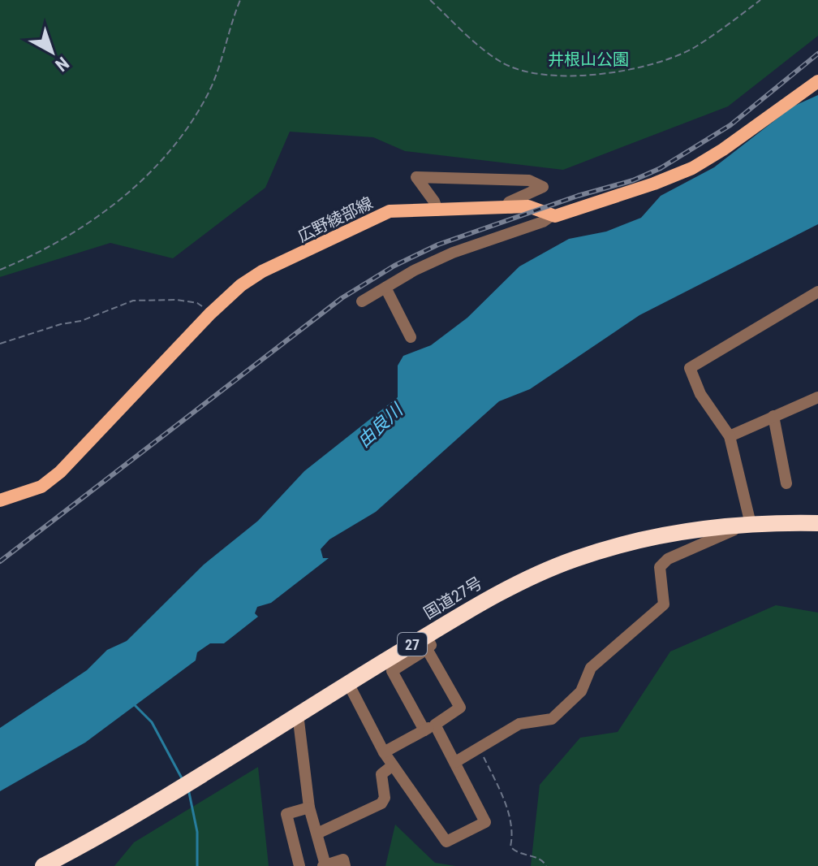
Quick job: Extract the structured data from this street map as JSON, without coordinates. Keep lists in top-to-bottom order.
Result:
{
  "streets": {
    "highway": ["国道27号", "27"],
    "main road": ["広野綾部線"]
  },
  "water": ["由良川"],
  "parks": ["井根山公園"],
  "north": "bottom right"
}
